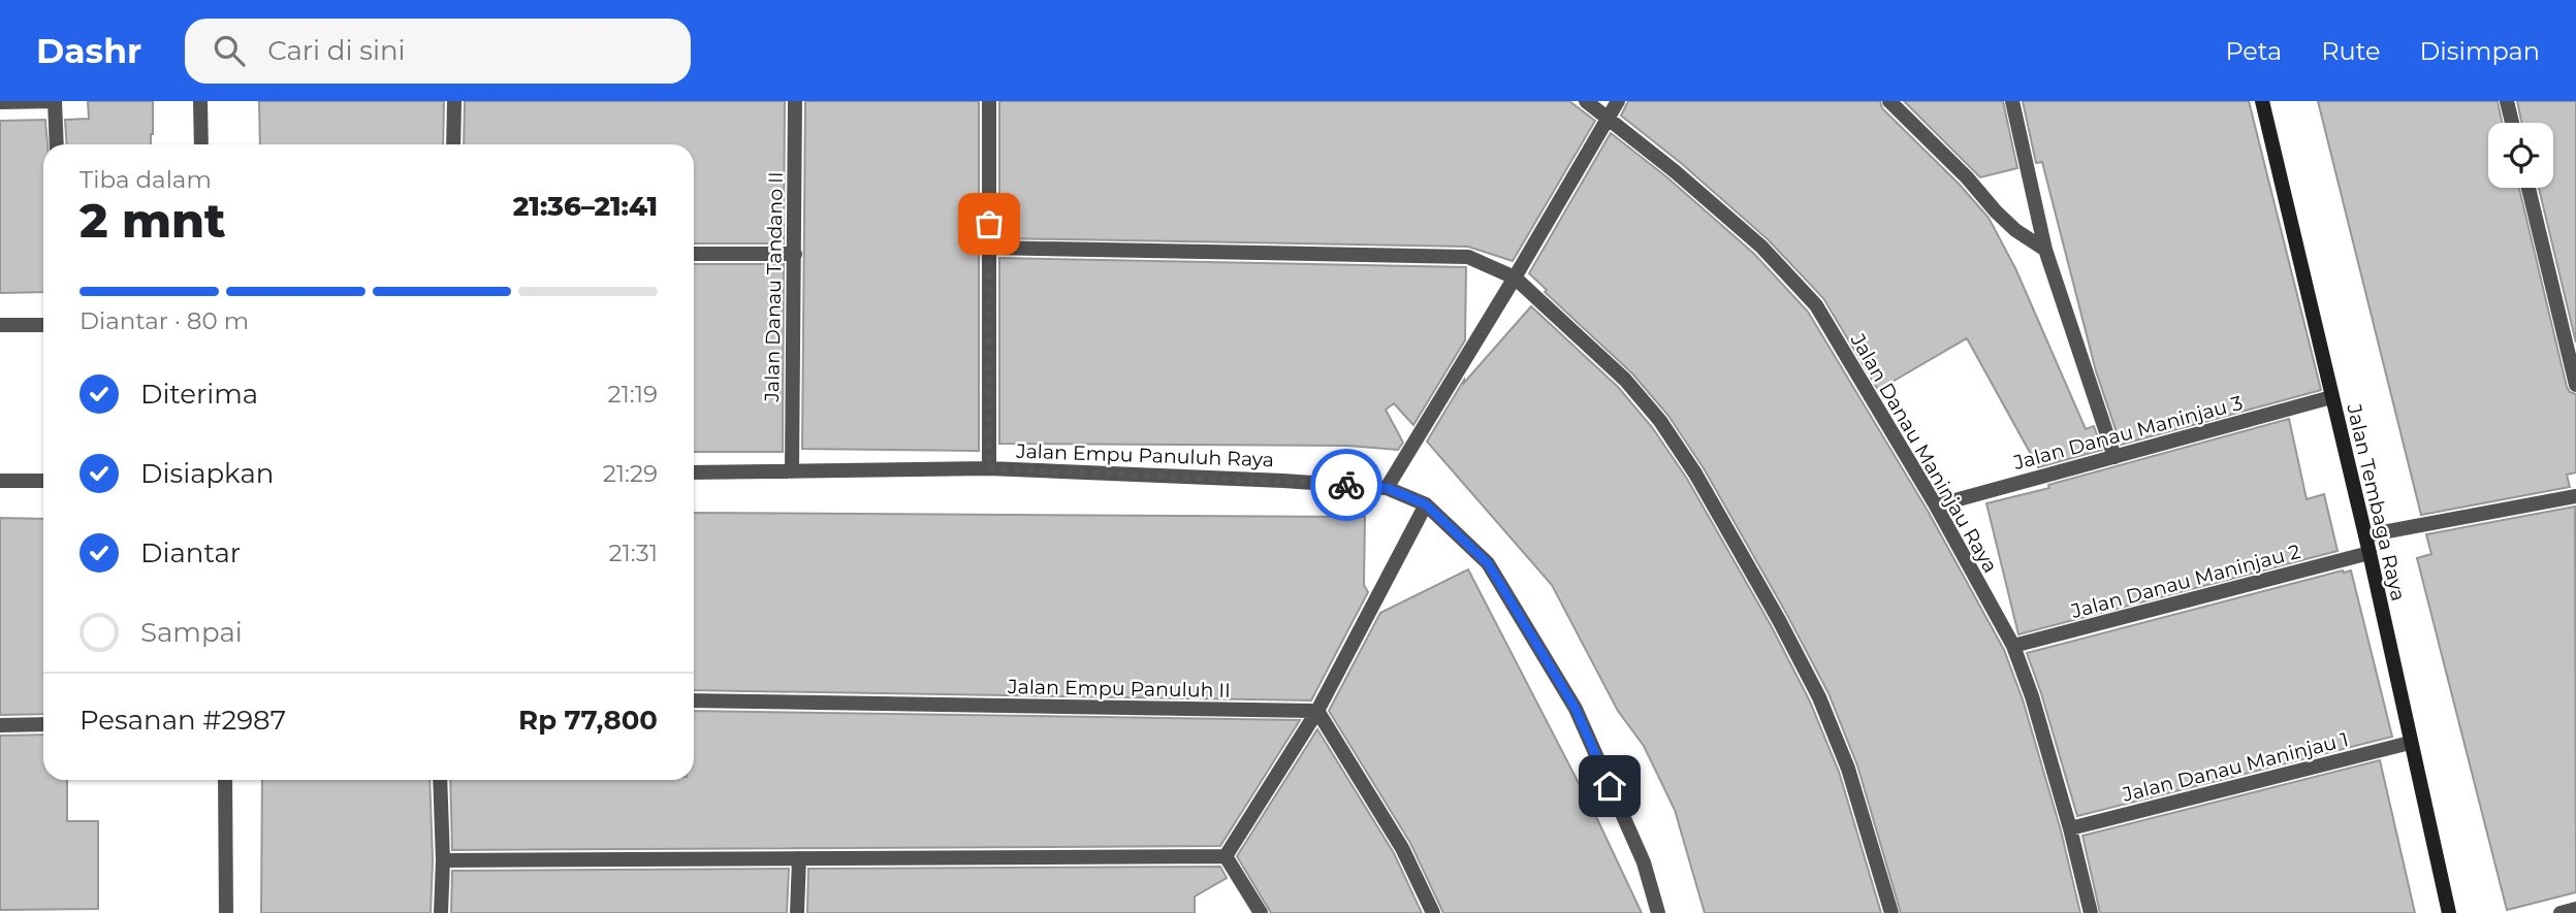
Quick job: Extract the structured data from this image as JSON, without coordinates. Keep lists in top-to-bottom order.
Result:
{
  "streets": {
    "street": [
      "Jalan Danau Tandano II",
      "Jalan Danau Maninjau 3",
      "Jalan Danau Maninjau Raya",
      "Jalan Empu Panuluh Raya",
      "Jalan Tembaga Raya",
      "Jalan Danau Maninjau 2",
      "Jalan Empu Panuluh II",
      "Jalan Danau Maninjau 1"
    ]
  },
  "crossings": [
    ["Jalan Danau Tandano II", "Jalan Empu Panuluh Raya"],
    ["Jalan Danau Maninjau 3", "Jalan Danau Maninjau Raya"],
    ["Jalan Danau Maninjau 3", "Jalan Tembaga Raya"],
    ["Jalan Danau Maninjau Raya", "Jalan Danau Maninjau 2"],
    ["Jalan Danau Maninjau Raya", "Jalan Danau Maninjau 1"],
    ["Jalan Tembaga Raya", "Jalan Danau Maninjau 2"],
    ["Jalan Tembaga Raya", "Jalan Danau Maninjau 1"]
  ],
  "page": {
    "header": "Dashr",
    "search": "Cari di sini",
    "nav": ["Peta", "Rute", "Disimpan"],
    "heading": ["2 mnt", "Tiba dalam", "21:36–21:41"],
    "panel": ["Pesanan #2987", "Rp 77,800"],
    "bar": "Diantar · 80 m",
    "list": [
      ["Diterima", "21:19"],
      ["Disiapkan", "21:29"],
      ["Diantar", "21:31"],
      "Sampai"
    ]
  }
}
